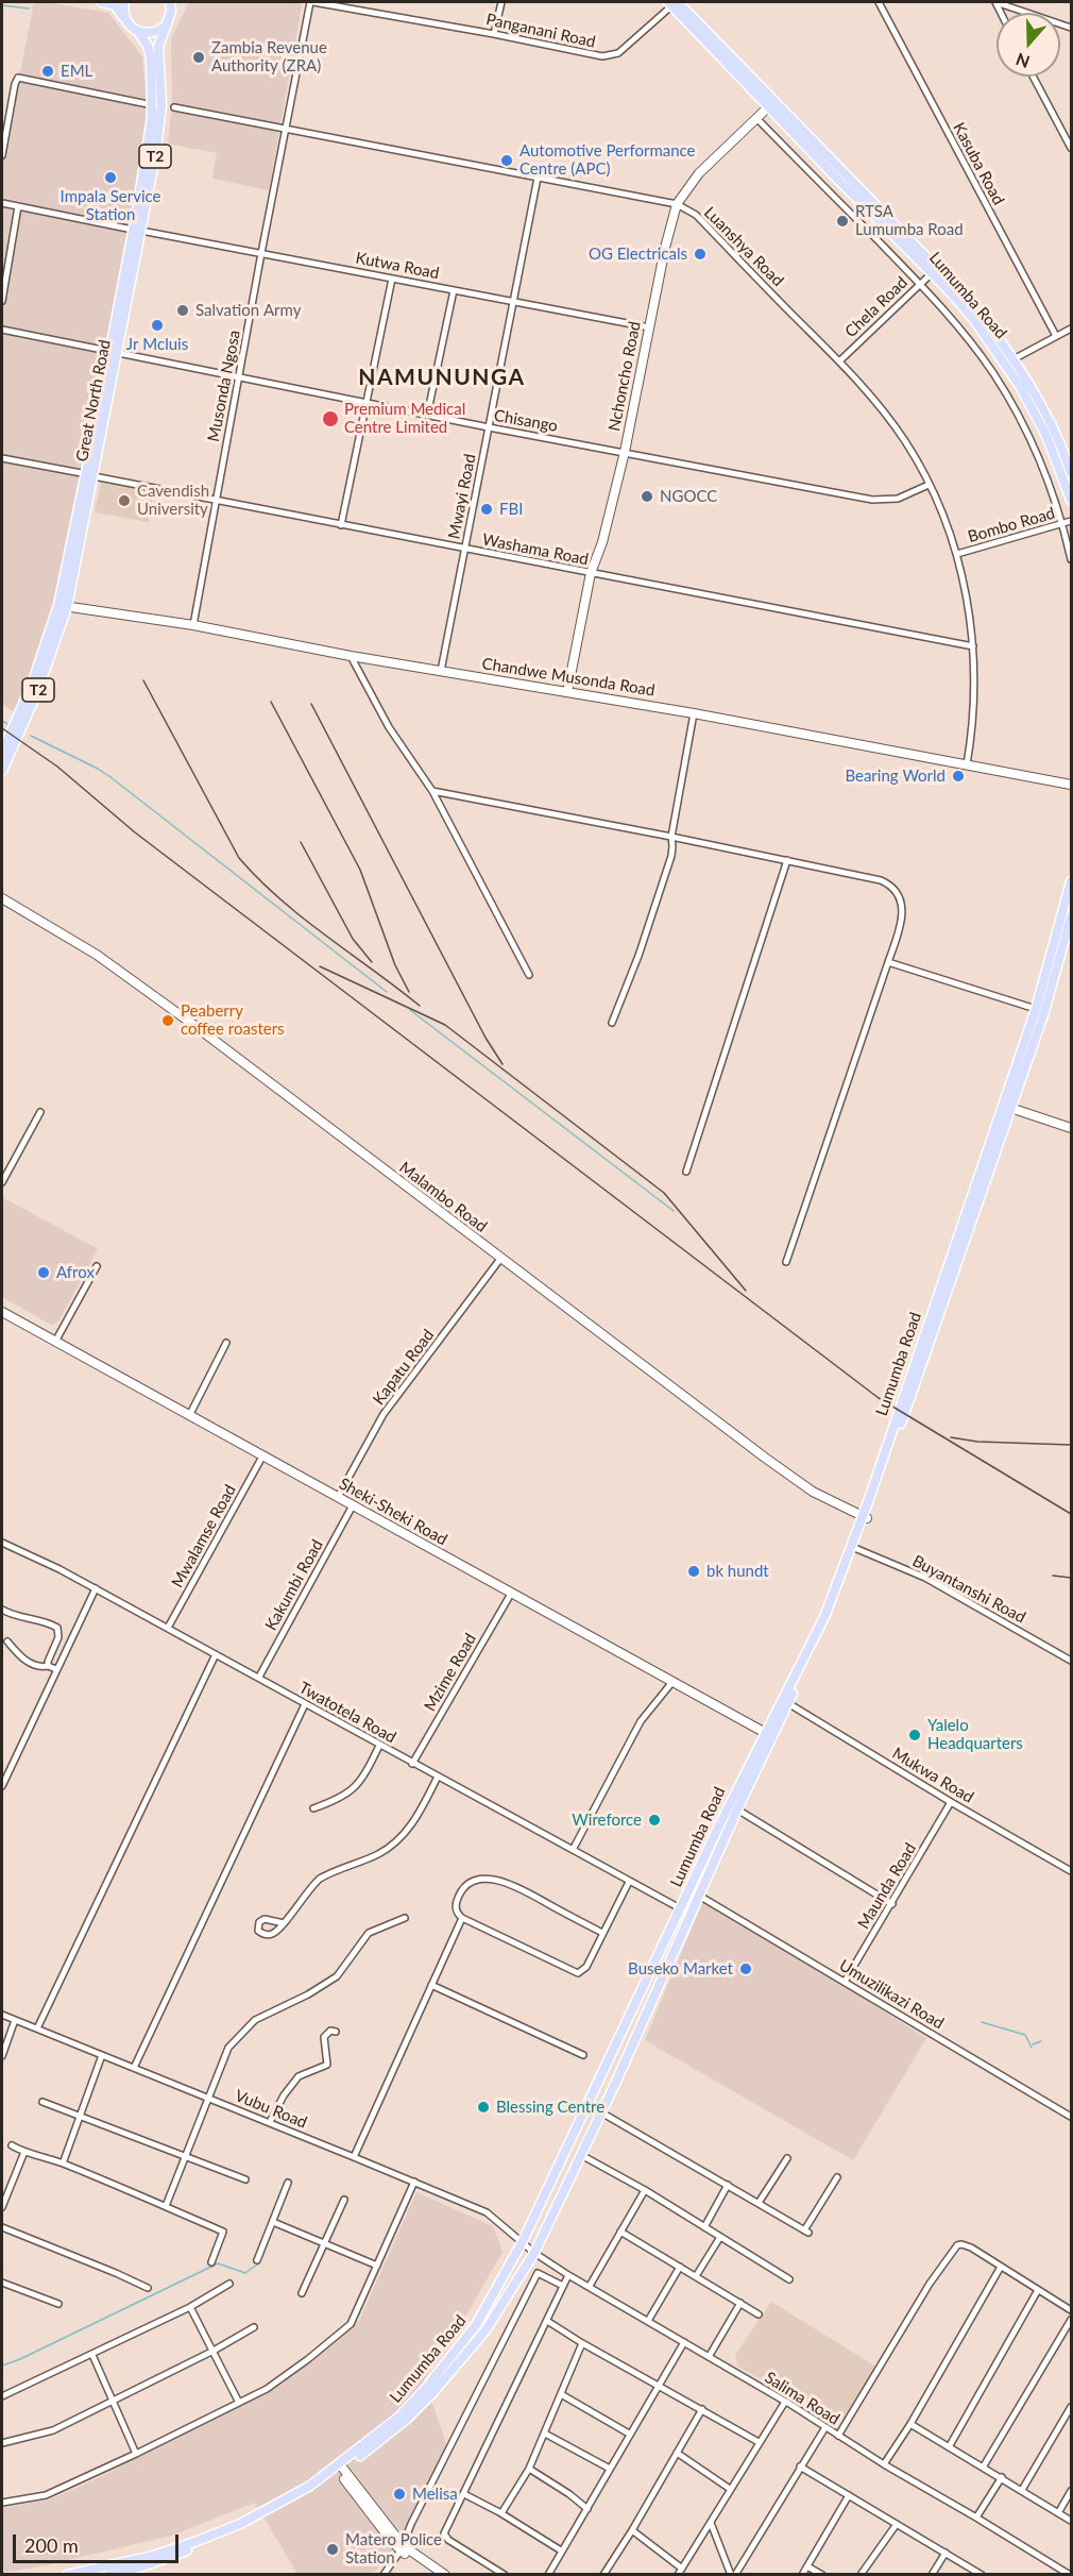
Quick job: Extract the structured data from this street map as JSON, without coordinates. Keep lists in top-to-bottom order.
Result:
{
  "streets": {
    "main road": ["T2", "Lumumba Road", "Great North Road"],
    "street": [
      "Panganani Road",
      "Kasuba Road",
      "Luanshya Road",
      "Kutwa Road",
      "Chela Road",
      "Nchoncho Road",
      "Musonda Ngosa",
      "Chisango",
      "Mwayi Road",
      "Bombo Road",
      "Washama Road",
      "Chandwe Musonda Road",
      "Malambo Road",
      "Kapatu Road",
      "Sheki-Sheki Road",
      "Mwalamse Road",
      "Kakumbi Road",
      "Buyantanshi Road",
      "Mzime Road",
      "Twatotela Road",
      "Mukwa Road",
      "Maunda Road",
      "Umuzilikazi Road",
      "Vubu Road",
      "Salima Road"
    ]
  },
  "crossings": [
    ["Panganani Road", "Lumumba Road"],
    ["Panganani Road", "Musonda Ngosa"],
    ["Luanshya Road", "Chela Road"],
    ["Luanshya Road", "Nchoncho Road"],
    ["Luanshya Road", "Musonda Ngosa"],
    ["Luanshya Road", "Chisango"],
    ["Luanshya Road", "Mwayi Road"],
    ["Luanshya Road", "Bombo Road"],
    ["Luanshya Road", "Washama Road"],
    ["Luanshya Road", "Chandwe Musonda Road"],
    ["Kutwa Road", "Nchoncho Road"],
    ["Kutwa Road", "Musonda Ngosa"],
    ["Kutwa Road", "Great North Road"],
    ["Kutwa Road", "Mwayi Road"],
    ["Lumumba Road", "Chela Road"],
    ["Lumumba Road", "Nchoncho Road"],
    ["Lumumba Road", "Malambo Road"],
    ["Lumumba Road", "Sheki-Sheki Road"],
    ["Lumumba Road", "Buyantanshi Road"],
    ["Lumumba Road", "Twatotela Road"],
    ["Lumumba Road", "Mukwa Road"],
    ["Lumumba Road", "Umuzilikazi Road"],
    ["Lumumba Road", "Vubu Road"],
    ["Lumumba Road", "Salima Road"],
    ["Nchoncho Road", "Chisango"],
    ["Nchoncho Road", "Washama Road"],
    ["Nchoncho Road", "Chandwe Musonda Road"],
    ["Musonda Ngosa", "Chisango"],
    ["Musonda Ngosa", "Washama Road"],
    ["Musonda Ngosa", "Chandwe Musonda Road"],
    ["Great North Road", "Chisango"],
    ["Great North Road", "Washama Road"],
    ["Great North Road", "Chandwe Musonda Road"],
    ["Chisango", "Mwayi Road"],
    ["Mwayi Road", "Washama Road"],
    ["Mwayi Road", "Chandwe Musonda Road"],
    ["Malambo Road", "Kapatu Road"],
    ["Kapatu Road", "Sheki-Sheki Road"],
    ["Sheki-Sheki Road", "Mwalamse Road"],
    ["Sheki-Sheki Road", "Kakumbi Road"],
    ["Sheki-Sheki Road", "Mzime Road"],
    ["Mwalamse Road", "Twatotela Road"],
    ["Kakumbi Road", "Twatotela Road"],
    ["Mzime Road", "Twatotela Road"],
    ["Mukwa Road", "Maunda Road"],
    ["Maunda Road", "Umuzilikazi Road"],
    ["Vubu Road", "Salima Road"]
  ],
  "districts": ["NAMUNUNGA"],
  "places": [
    "Zambia Revenue Authority (ZRA)",
    "EML",
    "Automotive Performance Centre (APC)",
    "Impala Service Station",
    "RTSA Lumumba Road",
    "OG Electricals",
    "Salvation Army",
    "Jr Mcluis",
    "Premium Medical Centre Limited",
    "NGOCC",
    "Cavendish University",
    "FBI",
    "Bearing World",
    "Peaberry coffee roasters",
    "Afrox",
    "bk hundt",
    "Yalelo Headquarters",
    "Wireforce",
    "Buseko Market",
    "Blessing Centre",
    "Melisa",
    "Matero Police Station"
  ],
  "scale_bar": "200 m",
  "north": "bottom"
}
